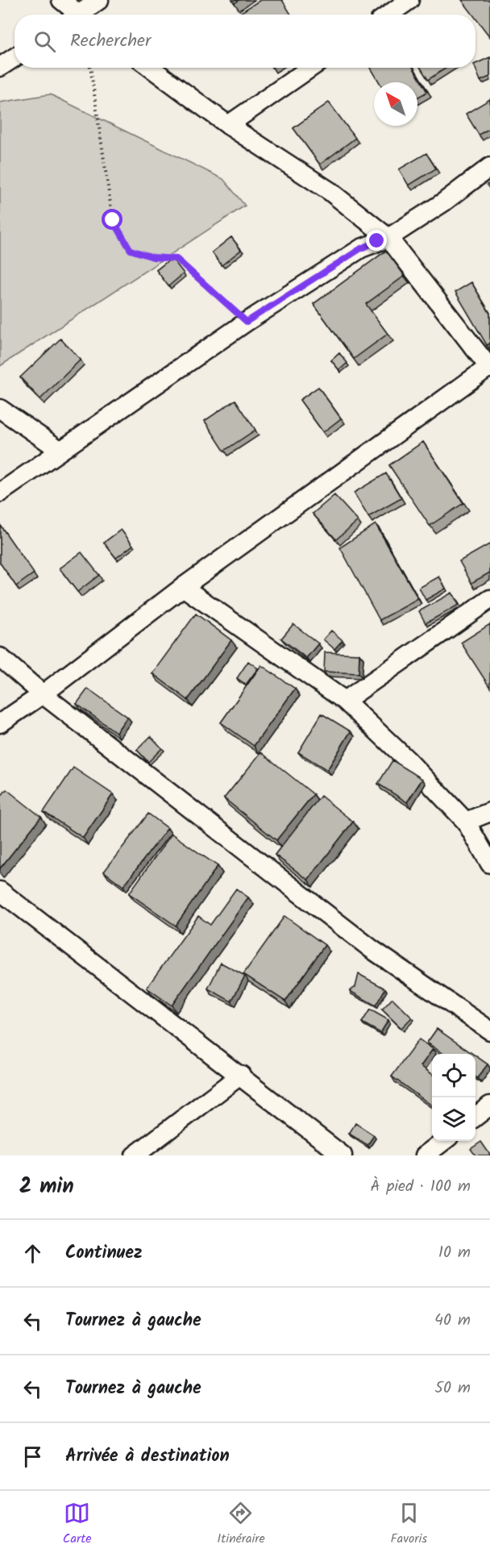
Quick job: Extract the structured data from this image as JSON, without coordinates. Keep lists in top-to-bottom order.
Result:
{
  "north": "top left",
  "page": {
    "search": "Rechercher",
    "heading": ["2 min", "À pied · 100 m"],
    "list": [
      ["Continuez", "10 m"],
      ["Tournez à gauche", "40 m"],
      ["Tournez à gauche", "50 m"],
      "Arrivée à destination"
    ],
    "nav": ["Carte", "Itinéraire", "Favoris"]
  }
}
